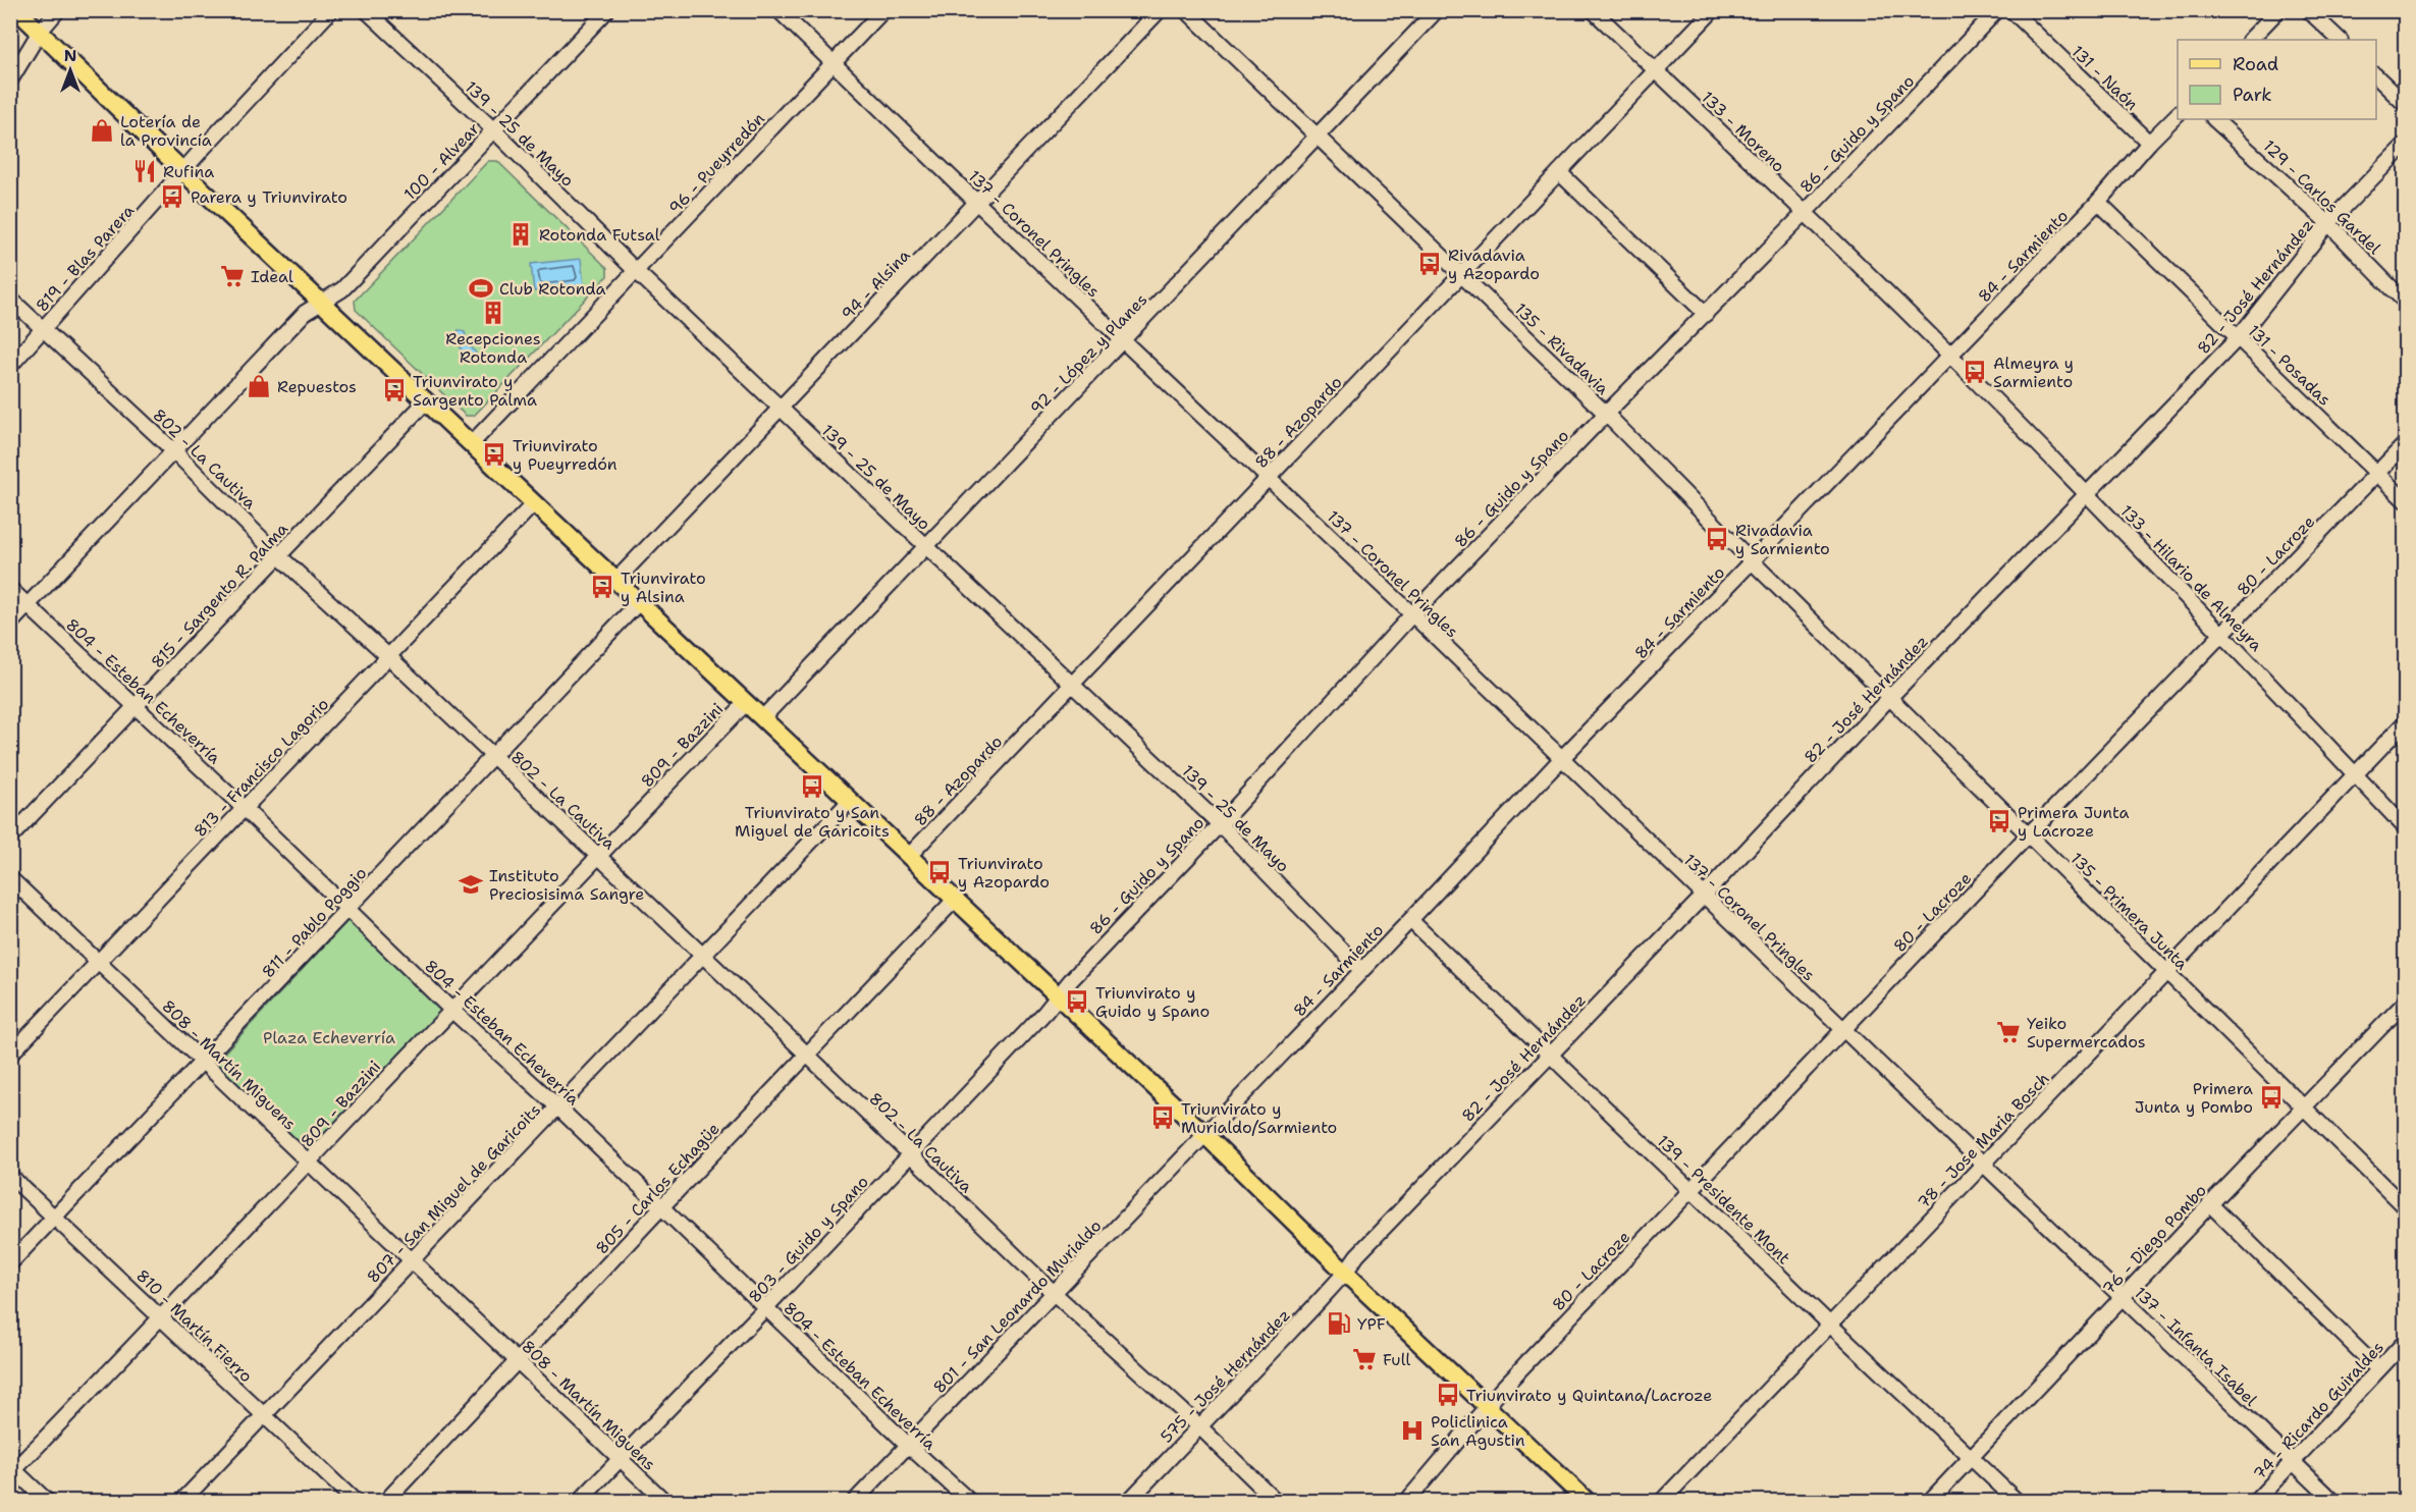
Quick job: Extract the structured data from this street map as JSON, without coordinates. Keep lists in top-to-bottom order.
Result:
{
  "streets": {
    "street": [
      "131 - Naón",
      "133 - Moreno",
      "139 - 25 de Mayo",
      "86 - Guido y Spano",
      "100 - Alvear",
      "96 - Pueyrredón",
      "129 - Carlos Gardel",
      "137 - Coronel Pringles",
      "84 - Sarmiento",
      "819 - Blas Parera",
      "94 - Alsina",
      "82 - José Hernández",
      "135 - Rivadavia",
      "92 - López y Planes",
      "131 - Posadas",
      "88 - Azopardo",
      "802 - La Cautiva",
      "80 - Lacroze",
      "133 - Hilario de Almeyra",
      "815 - Sargento R. Palma",
      "804 - Esteban Echeverría",
      "809 - Bazzini",
      "813 - Francisco Lagorio",
      "135 - Primera Junta",
      "811 - Pablo Poggio",
      "808 - Martín Miguens",
      "78 - Jose Maria Bosch",
      "805 - Carlos Echagüe",
      "807 - San Miguel de Garicoits",
      "139 - Presidente Mont",
      "803 - Guido y Spano",
      "76 - Diego Pombo",
      "801 - San Leonardo Murialdo",
      "810 - Martín Fierro",
      "137 - Infanta Isabel",
      "575 - José Hernández",
      "74 - Ricardo Guiraldes"
    ]
  },
  "crossings": [
    ["131 - Naón", "84 - Sarmiento"],
    ["133 - Moreno", "86 - Guido y Spano"],
    ["133 - Moreno", "84 - Sarmiento"],
    ["133 - Moreno", "88 - Azopardo"],
    ["133 - Moreno", "133 - Hilario de Almeyra"],
    ["139 - 25 de Mayo", "86 - Guido y Spano"],
    ["139 - 25 de Mayo", "100 - Alvear"],
    ["139 - 25 de Mayo", "96 - Pueyrredón"],
    ["139 - 25 de Mayo", "84 - Sarmiento"],
    ["139 - 25 de Mayo", "94 - Alsina"],
    ["139 - 25 de Mayo", "92 - López y Planes"],
    ["139 - 25 de Mayo", "88 - Azopardo"],
    ["86 - Guido y Spano", "137 - Coronel Pringles"],
    ["86 - Guido y Spano", "135 - Rivadavia"],
    ["86 - Guido y Spano", "803 - Guido y Spano"],
    ["100 - Alvear", "802 - La Cautiva"],
    ["100 - Alvear", "804 - Esteban Echeverría"],
    ["96 - Pueyrredón", "137 - Coronel Pringles"],
    ["129 - Carlos Gardel", "82 - José Hernández"],
    ["137 - Coronel Pringles", "84 - Sarmiento"],
    ["137 - Coronel Pringles", "94 - Alsina"],
    ["137 - Coronel Pringles", "82 - José Hernández"],
    ["137 - Coronel Pringles", "92 - López y Planes"],
    ["137 - Coronel Pringles", "88 - Azopardo"],
    ["137 - Coronel Pringles", "80 - Lacroze"],
    ["137 - Coronel Pringles", "78 - Jose Maria Bosch"],
    ["137 - Coronel Pringles", "137 - Infanta Isabel"],
    ["84 - Sarmiento", "135 - Rivadavia"],
    ["84 - Sarmiento", "131 - Posadas"],
    ["84 - Sarmiento", "133 - Hilario de Almeyra"],
    ["84 - Sarmiento", "135 - Primera Junta"],
    ["84 - Sarmiento", "139 - Presidente Mont"],
    ["84 - Sarmiento", "801 - San Leonardo Murialdo"],
    ["819 - Blas Parera", "802 - La Cautiva"],
    ["82 - José Hernández", "131 - Posadas"],
    ["82 - José Hernández", "133 - Hilario de Almeyra"],
    ["82 - José Hernández", "135 - Primera Junta"],
    ["82 - José Hernández", "139 - Presidente Mont"],
    ["82 - José Hernández", "575 - José Hernández"],
    ["135 - Rivadavia", "92 - López y Planes"],
    ["135 - Rivadavia", "88 - Azopardo"],
    ["135 - Rivadavia", "135 - Primera Junta"],
    ["131 - Posadas", "80 - Lacroze"],
    ["802 - La Cautiva", "815 - Sargento R. Palma"],
    ["802 - La Cautiva", "809 - Bazzini"],
    ["802 - La Cautiva", "813 - Francisco Lagorio"],
    ["802 - La Cautiva", "811 - Pablo Poggio"],
    ["802 - La Cautiva", "805 - Carlos Echagüe"],
    ["802 - La Cautiva", "807 - San Miguel de Garicoits"],
    ["802 - La Cautiva", "803 - Guido y Spano"],
    ["802 - La Cautiva", "801 - San Leonardo Murialdo"],
    ["802 - La Cautiva", "575 - José Hernández"],
    ["80 - Lacroze", "133 - Hilario de Almeyra"],
    ["80 - Lacroze", "135 - Primera Junta"],
    ["80 - Lacroze", "139 - Presidente Mont"],
    ["133 - Hilario de Almeyra", "78 - Jose Maria Bosch"],
    ["815 - Sargento R. Palma", "804 - Esteban Echeverría"],
    ["804 - Esteban Echeverría", "809 - Bazzini"],
    ["804 - Esteban Echeverría", "813 - Francisco Lagorio"],
    ["804 - Esteban Echeverría", "811 - Pablo Poggio"],
    ["804 - Esteban Echeverría", "805 - Carlos Echagüe"],
    ["804 - Esteban Echeverría", "807 - San Miguel de Garicoits"],
    ["804 - Esteban Echeverría", "803 - Guido y Spano"],
    ["804 - Esteban Echeverría", "801 - San Leonardo Murialdo"],
    ["809 - Bazzini", "808 - Martín Miguens"],
    ["809 - Bazzini", "810 - Martín Fierro"],
    ["813 - Francisco Lagorio", "808 - Martín Miguens"],
    ["135 - Primera Junta", "78 - Jose Maria Bosch"],
    ["135 - Primera Junta", "76 - Diego Pombo"],
    ["811 - Pablo Poggio", "808 - Martín Miguens"],
    ["811 - Pablo Poggio", "810 - Martín Fierro"],
    ["808 - Martín Miguens", "805 - Carlos Echagüe"],
    ["808 - Martín Miguens", "807 - San Miguel de Garicoits"],
    ["808 - Martín Miguens", "803 - Guido y Spano"],
    ["78 - Jose Maria Bosch", "139 - Presidente Mont"],
    ["78 - Jose Maria Bosch", "137 - Infanta Isabel"],
    ["807 - San Miguel de Garicoits", "810 - Martín Fierro"],
    ["139 - Presidente Mont", "76 - Diego Pombo"],
    ["76 - Diego Pombo", "137 - Infanta Isabel"],
    ["137 - Infanta Isabel", "74 - Ricardo Guiraldes"]
  ],
  "parks": ["Plaza Echeverría"],
  "places": {
    "shop": ["Lotería de la Provincía", "Repuestos"],
    "restaurant": ["Rufina"],
    "bus stop": [
      "Parera y Triunvirato",
      "Rivadavia y Azopardo",
      "Almeyra y Sarmiento",
      "Triunvirato y Sargento Palma",
      "Triunvirato y Pueyrredón",
      "Rivadavia y Sarmiento",
      "Triunvirato y Alsina",
      "Triunvirato y San Miguel de Garicoits",
      "Primera Junta y Lacroze",
      "Triunvirato y Azopardo",
      "Triunvirato y Guido y Spano",
      "Primera Junta y Pombo",
      "Triunvirato y Murialdo/Sarmiento",
      "Triunvirato y Quintana/Lacroze"
    ],
    "building": ["Rotonda Futsal", "Recepciones Rotonda"],
    "supermarket": ["Ideal", "Yeiko Supermercados", "Full"],
    "sports": ["Club Rotonda"],
    "school or university": ["Instituto Preciosisima Sangre"],
    "fuel station": ["YPF"],
    "hospital": ["Policlinica San Agustin"]
  },
  "legend": ["Road", "Park"],
  "north": "top"
}
